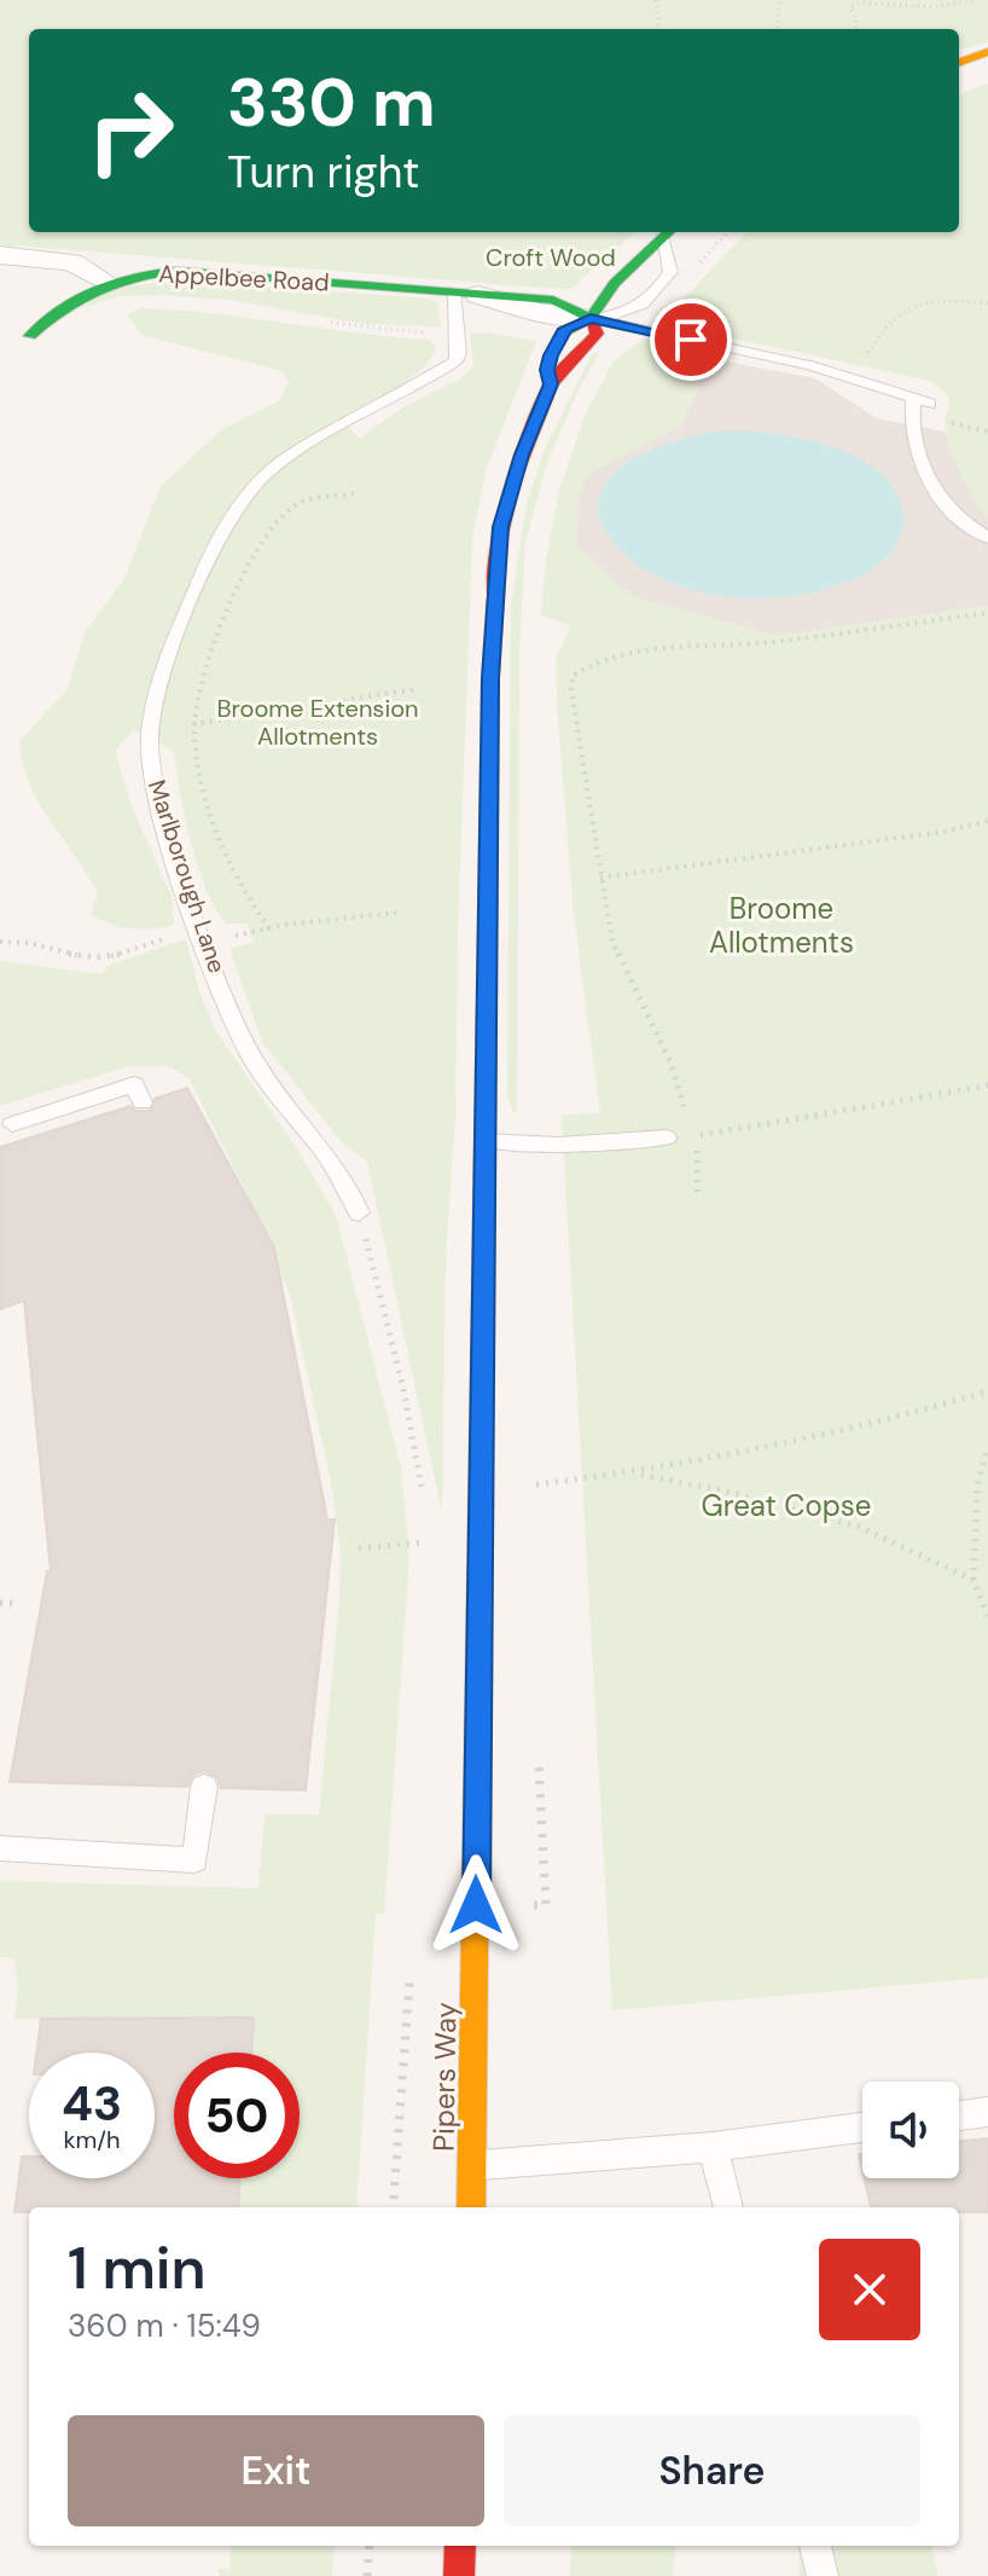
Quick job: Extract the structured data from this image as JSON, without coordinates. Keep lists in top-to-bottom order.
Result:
{
  "streets": {
    "main road": ["Appelbee Road", "Pipers Way"],
    "lane": ["Marlborough Lane"]
  },
  "crossings": [
    ["Appelbee Road", "Marlborough Lane"],
    ["Appelbee Road", "Pipers Way"]
  ],
  "parks": [
    "Croft Wood",
    "Broome Extension Allotments",
    "Broome Allotments",
    "Great Copse"
  ],
  "page": {
    "turn": ["330 m", "Turn right"],
    "speed": "43 km/h",
    "limit": "50",
    "heading": ["1 min", "360 m · 15:49"],
    "buttons": ["Exit", "Share"]
  }
}
